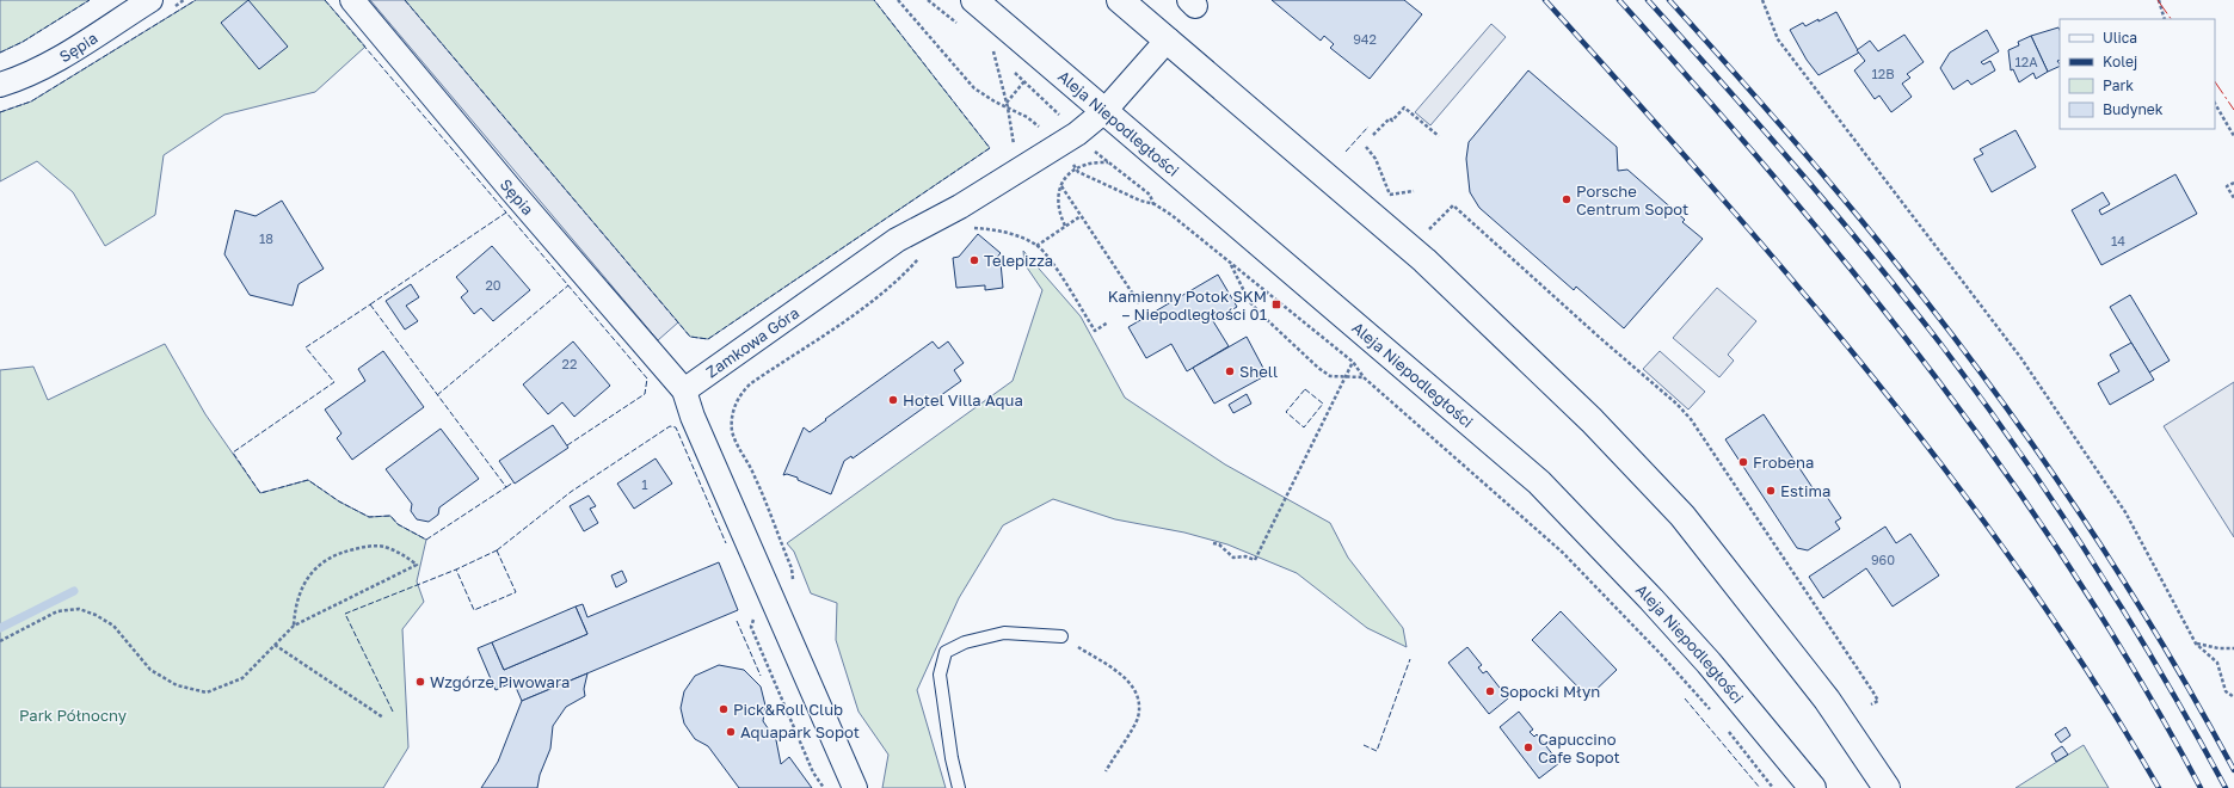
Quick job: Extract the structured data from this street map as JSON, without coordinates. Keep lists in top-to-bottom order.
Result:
{
  "streets": {
    "main road": ["Aleja Niepodległości"],
    "street": ["Sępia", "Zamkowa Góra"]
  },
  "crossings": [
    ["Sępia", "Zamkowa Góra"],
    ["Aleja Niepodległości", "Zamkowa Góra"]
  ],
  "parks": ["Park Północny"],
  "places": {
    "other": [
      "Porsche Centrum Sopot",
      "Telepizza",
      "Shell",
      "Hotel Villa Aqua",
      "Frobena",
      "Estima",
      "Wzgórze Piwowara",
      "Sopocki Młyn",
      "Pick&Roll Club",
      "Aquapark Sopot",
      "Capuccino Cafe Sopot"
    ],
    "transit": ["Kamienny Potok SKM – Niepodległości 01"]
  },
  "house_numbers": [
    "942",
    "12A",
    "12B",
    "18",
    "14",
    "20",
    "22",
    "1",
    "960"
  ],
  "legend": [
    "Ulica",
    "Kolej",
    "Park",
    "Budynek"
  ]
}
